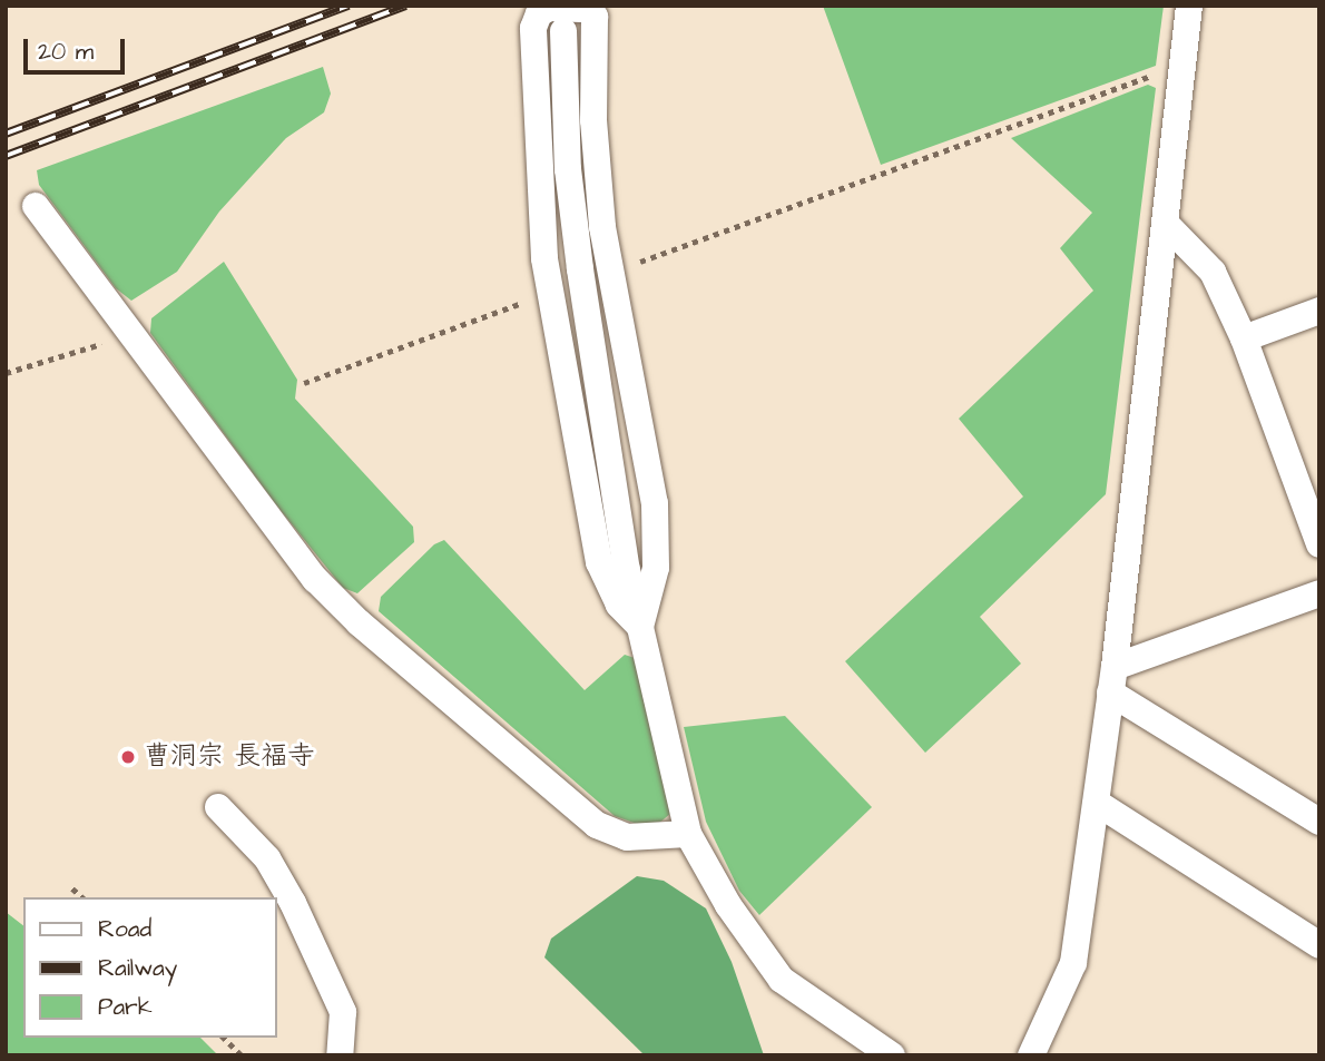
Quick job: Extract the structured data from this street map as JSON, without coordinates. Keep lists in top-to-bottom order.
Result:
{
  "places": ["曹洞宗 長福寺"],
  "legend": ["Road", "Railway", "Park"],
  "scale_bar": "20 m"
}
